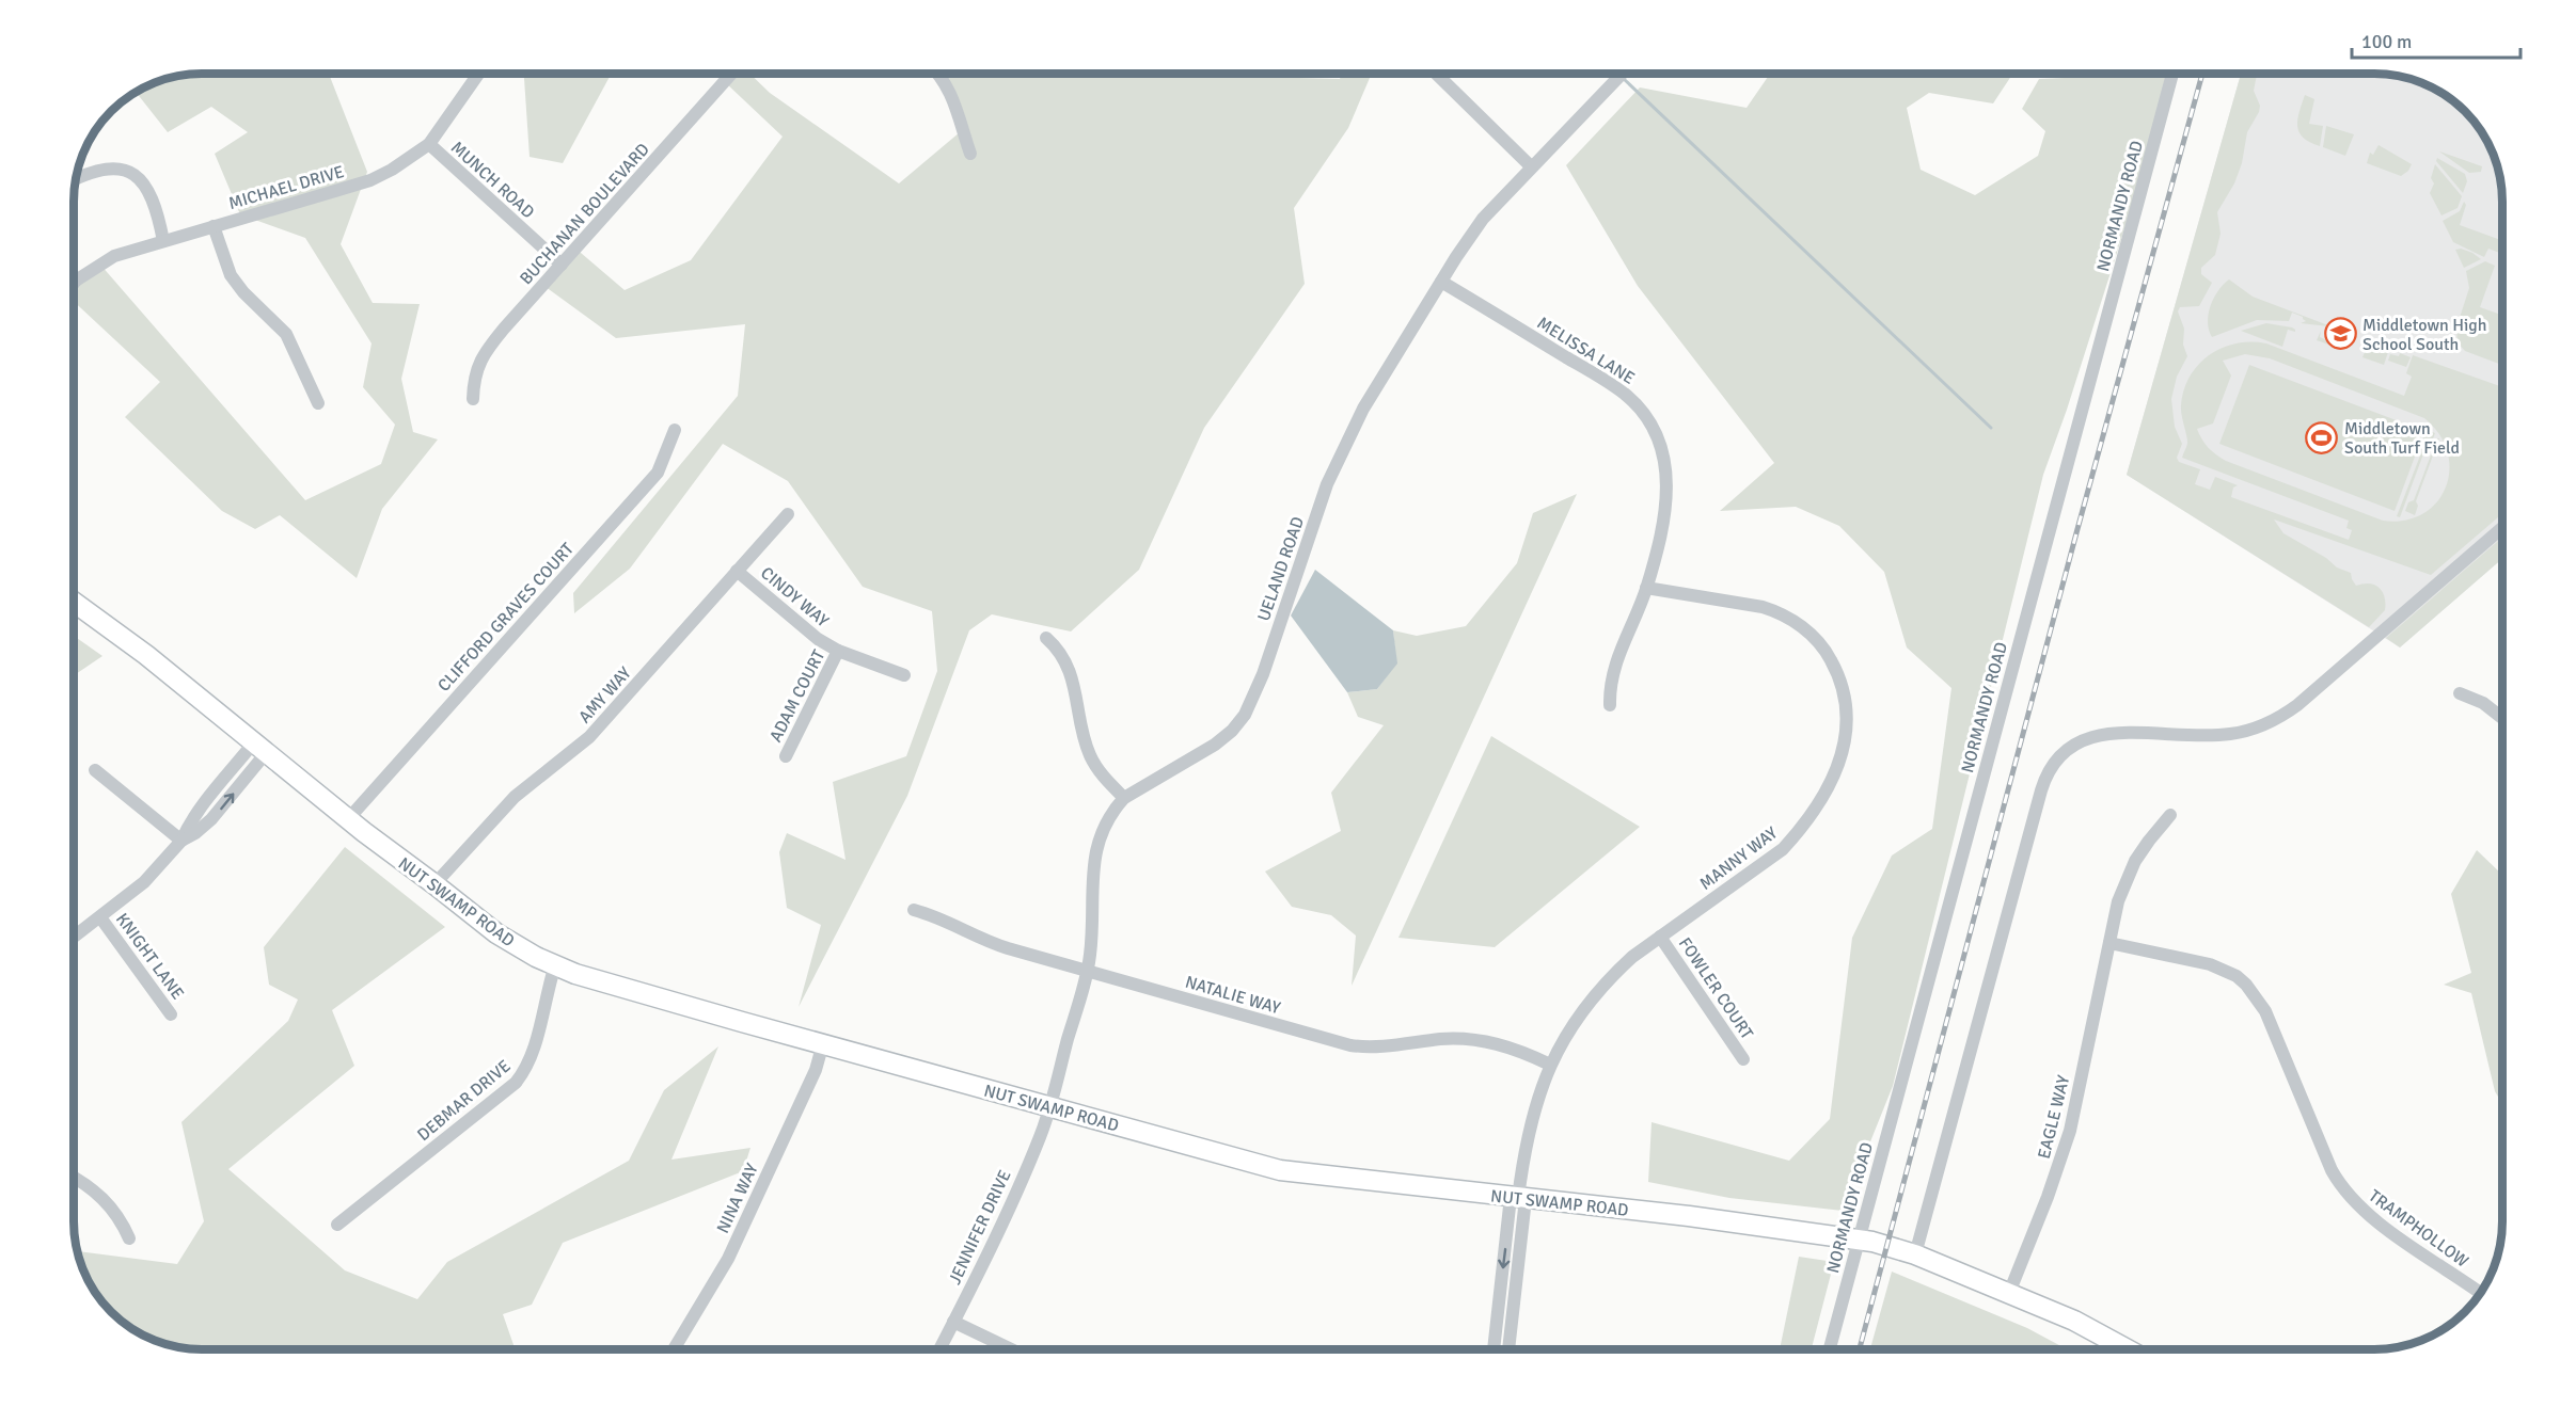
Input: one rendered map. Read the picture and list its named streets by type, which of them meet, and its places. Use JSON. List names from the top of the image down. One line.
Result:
{"streets":{"main road":["NUT SWAMP ROAD"],"street":["MUNCH ROAD","MICHAEL DRIVE","NORMANDY ROAD","BUCHANAN BOULEVARD","MELISSA LANE","UELAND ROAD","CINDY WAY","CLIFFORD GRAVES COURT","AMY WAY","ADAM COURT","MANNY WAY","KNIGHT LANE","FOWLER COURT","NATALIE WAY","DEBMAR DRIVE","EAGLE WAY","NINA WAY","JENNIFER DRIVE","TRAMPHOLLOW"]},"crossings":[["MUNCH ROAD","MICHAEL DRIVE"],["MUNCH ROAD","BUCHANAN BOULEVARD"],["NORMANDY ROAD","NUT SWAMP ROAD"],["MELISSA LANE","UELAND ROAD"],["MELISSA LANE","MANNY WAY"],["UELAND ROAD","NUT SWAMP ROAD"],["UELAND ROAD","NATALIE WAY"],["UELAND ROAD","JENNIFER DRIVE"],["CINDY WAY","AMY WAY"],["CINDY WAY","ADAM COURT"],["CLIFFORD GRAVES COURT","NUT SWAMP ROAD"],["AMY WAY","NUT SWAMP ROAD"],["MANNY WAY","NUT SWAMP ROAD"],["MANNY WAY","FOWLER COURT"],["MANNY WAY","NATALIE WAY"],["NUT SWAMP ROAD","DEBMAR DRIVE"],["NUT SWAMP ROAD","EAGLE WAY"],["NUT SWAMP ROAD","NINA WAY"],["NUT SWAMP ROAD","JENNIFER DRIVE"],["EAGLE WAY","TRAMPHOLLOW"]],"places":{"school or university":["Middletown High School South"],"sports":["Middletown South Turf Field"]},"scale_bar":"100 m"}
